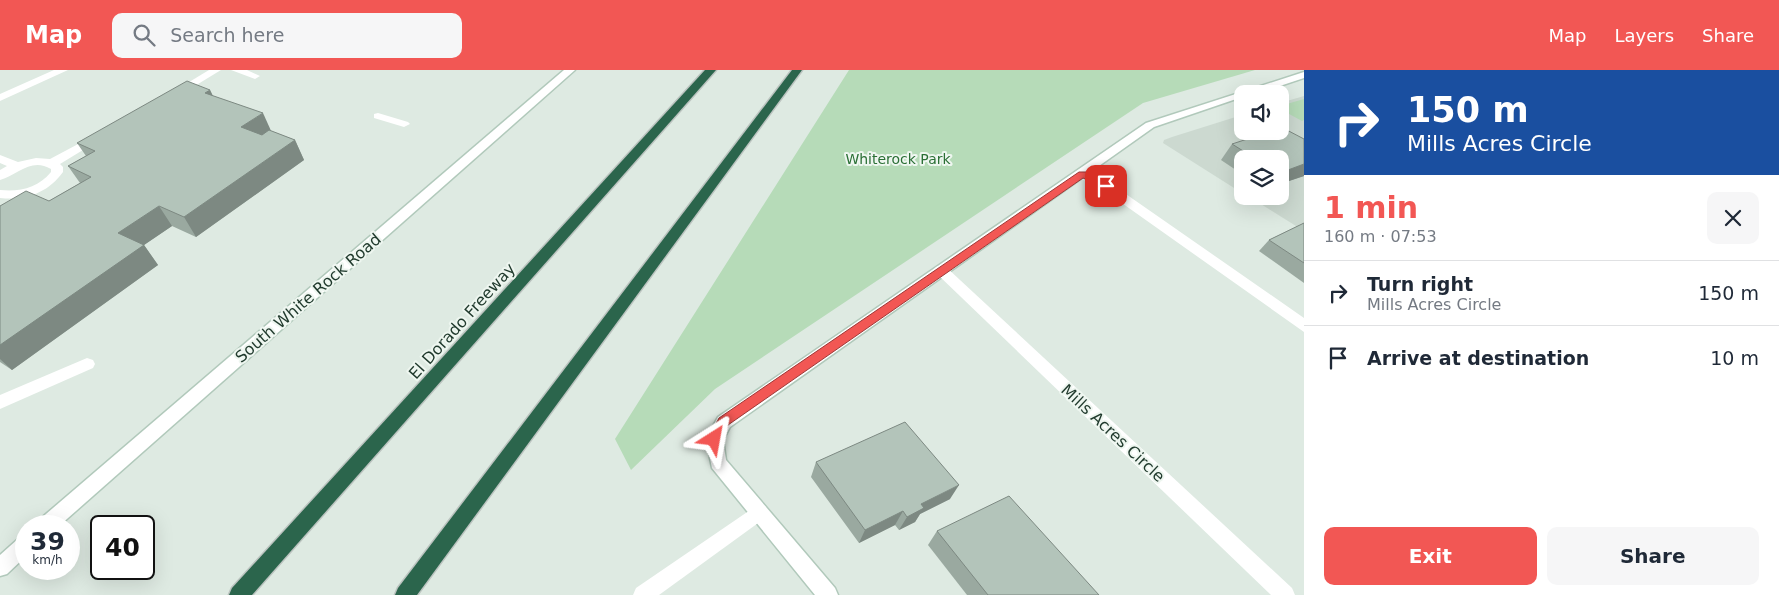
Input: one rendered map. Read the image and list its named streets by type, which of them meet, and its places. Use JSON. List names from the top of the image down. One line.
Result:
{"streets":{"highway":["El Dorado Freeway"],"street":["South White Rock Road","Mills Acres Circle"]},"parks":["Whiterock Park"],"page":{"header":"Map","search":"Search here","nav":["Map","Layers","Share"],"turn":["150 m","Mills Acres Circle"],"heading":["1 min","160 m · 07:53"],"list":[{"name":"Turn right","note":"Mills Acres Circle","value":"150 m"},{"name":"Arrive at destination","value":"10 m"}],"speed":"39 km/h","limit":"40","buttons":["Exit","Share"]}}
